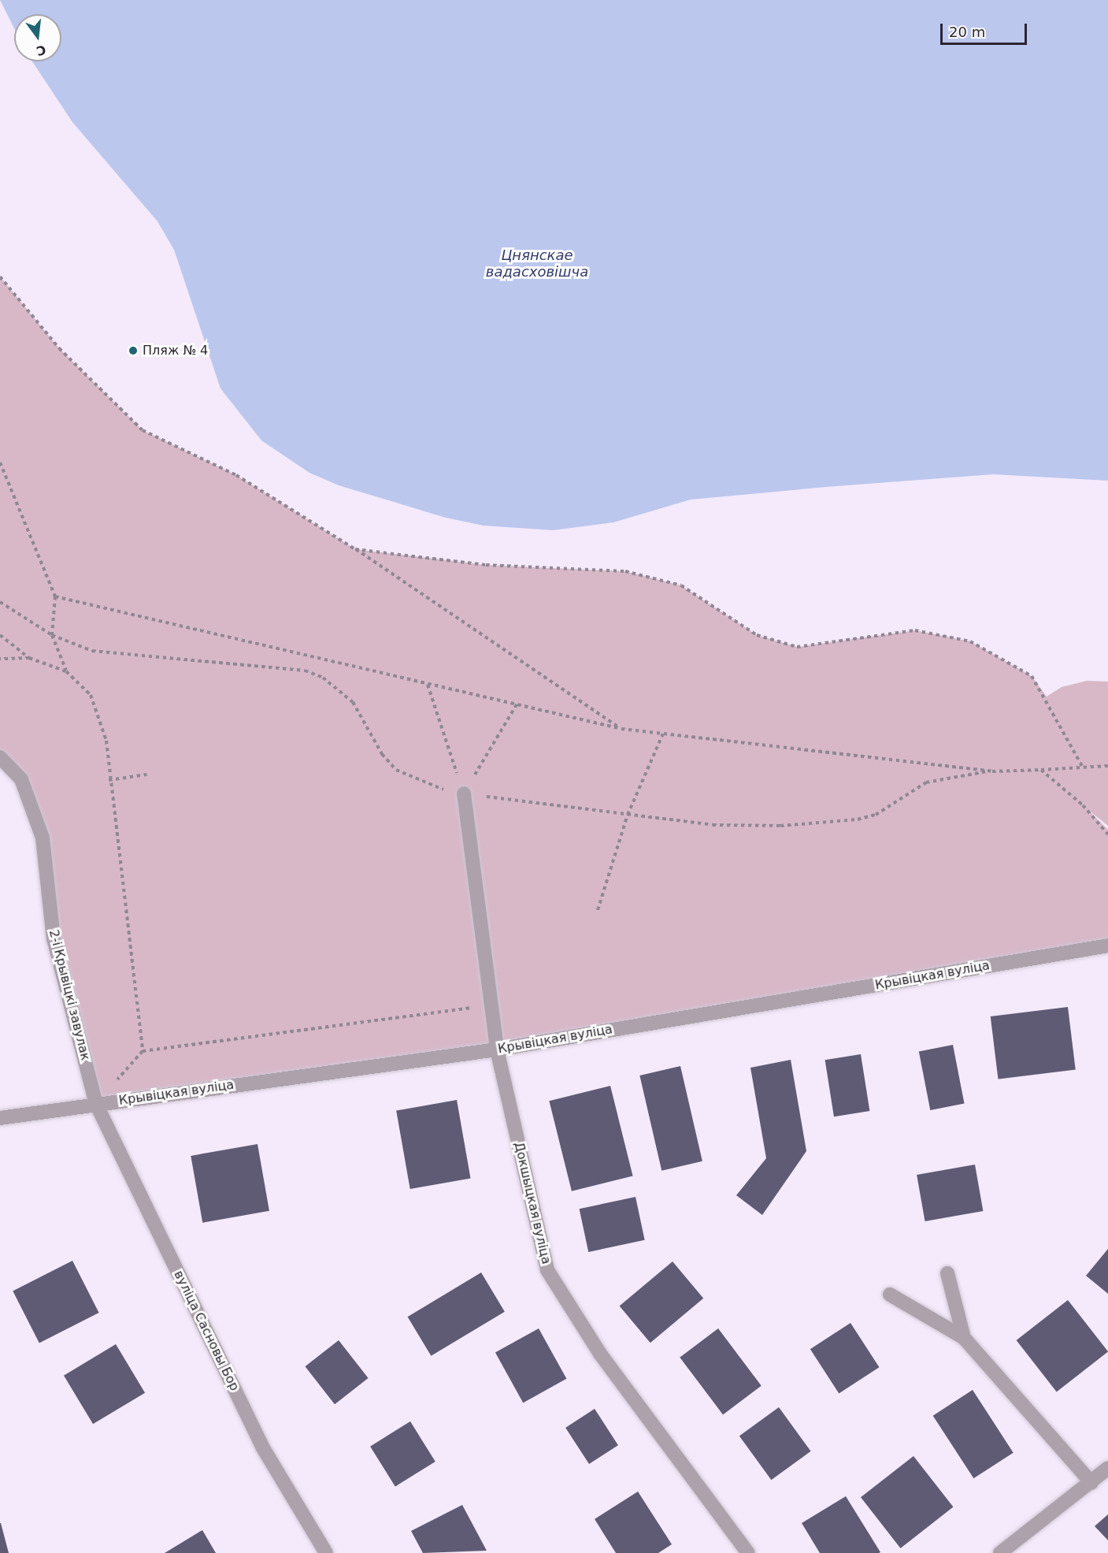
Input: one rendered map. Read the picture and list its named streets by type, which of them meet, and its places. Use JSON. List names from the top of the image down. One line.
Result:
{"streets":{"street":["Крывіцкая вуліца","2-і Крывіцкі завулак","Докшыцкая вуліца","вуліца Сасновы Бор"]},"crossings":[["Крывіцкая вуліца","2-і Крывіцкі завулак"],["Крывіцкая вуліца","Докшыцкая вуліца"],["Крывіцкая вуліца","вуліца Сасновы Бор"],["2-і Крывіцкі завулак","вуліца Сасновы Бор"]],"water":["Цнянскае вадасховішча"],"places":["Пляж № 4"],"scale_bar":"20 m","north":"bottom"}
